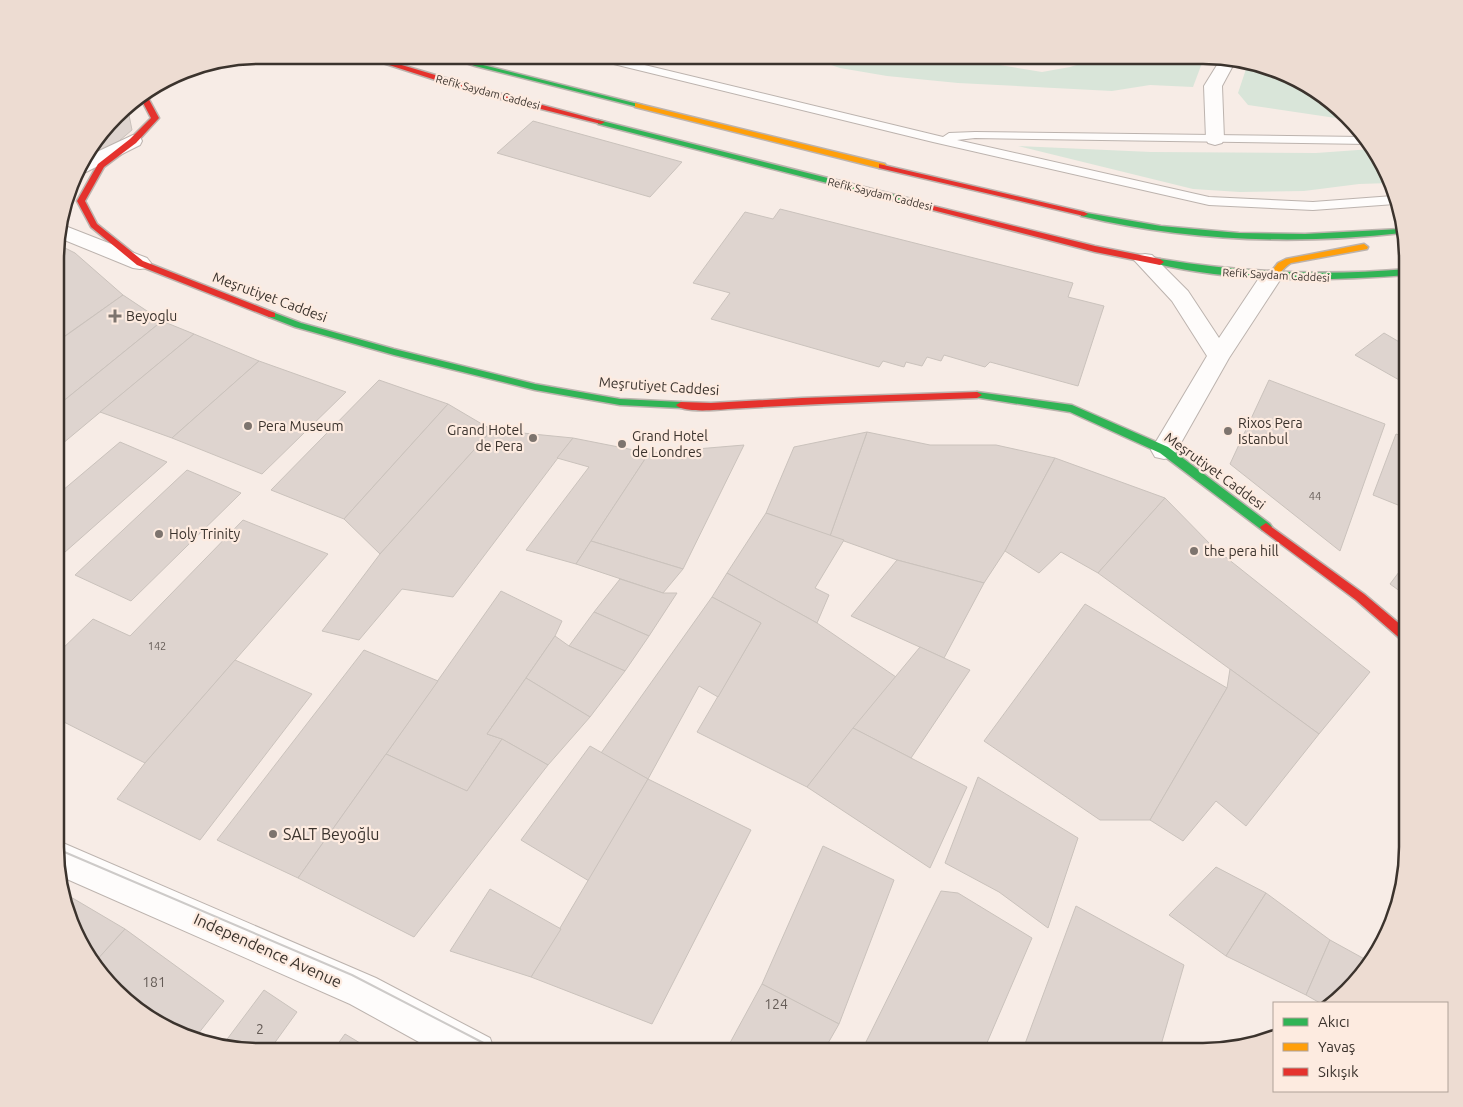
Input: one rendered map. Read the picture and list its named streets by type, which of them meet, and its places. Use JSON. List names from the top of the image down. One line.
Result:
{"streets":{"main road":["Refik Saydam Caddesi","Meşrutiyet Caddesi"],"street":["Independence Avenue"]},"places":{"health":["Beyoglu"],"other":["Pera Museum","Rixos Pera Istanbul","Grand Hotel de Pera","Grand Hotel de Londres","Holy Trinity","the pera hill","SALT Beyoğlu"]},"house_numbers":["44","142","181","124","2"],"legend":["Akıcı","Yavaş","Sıkışık"]}
